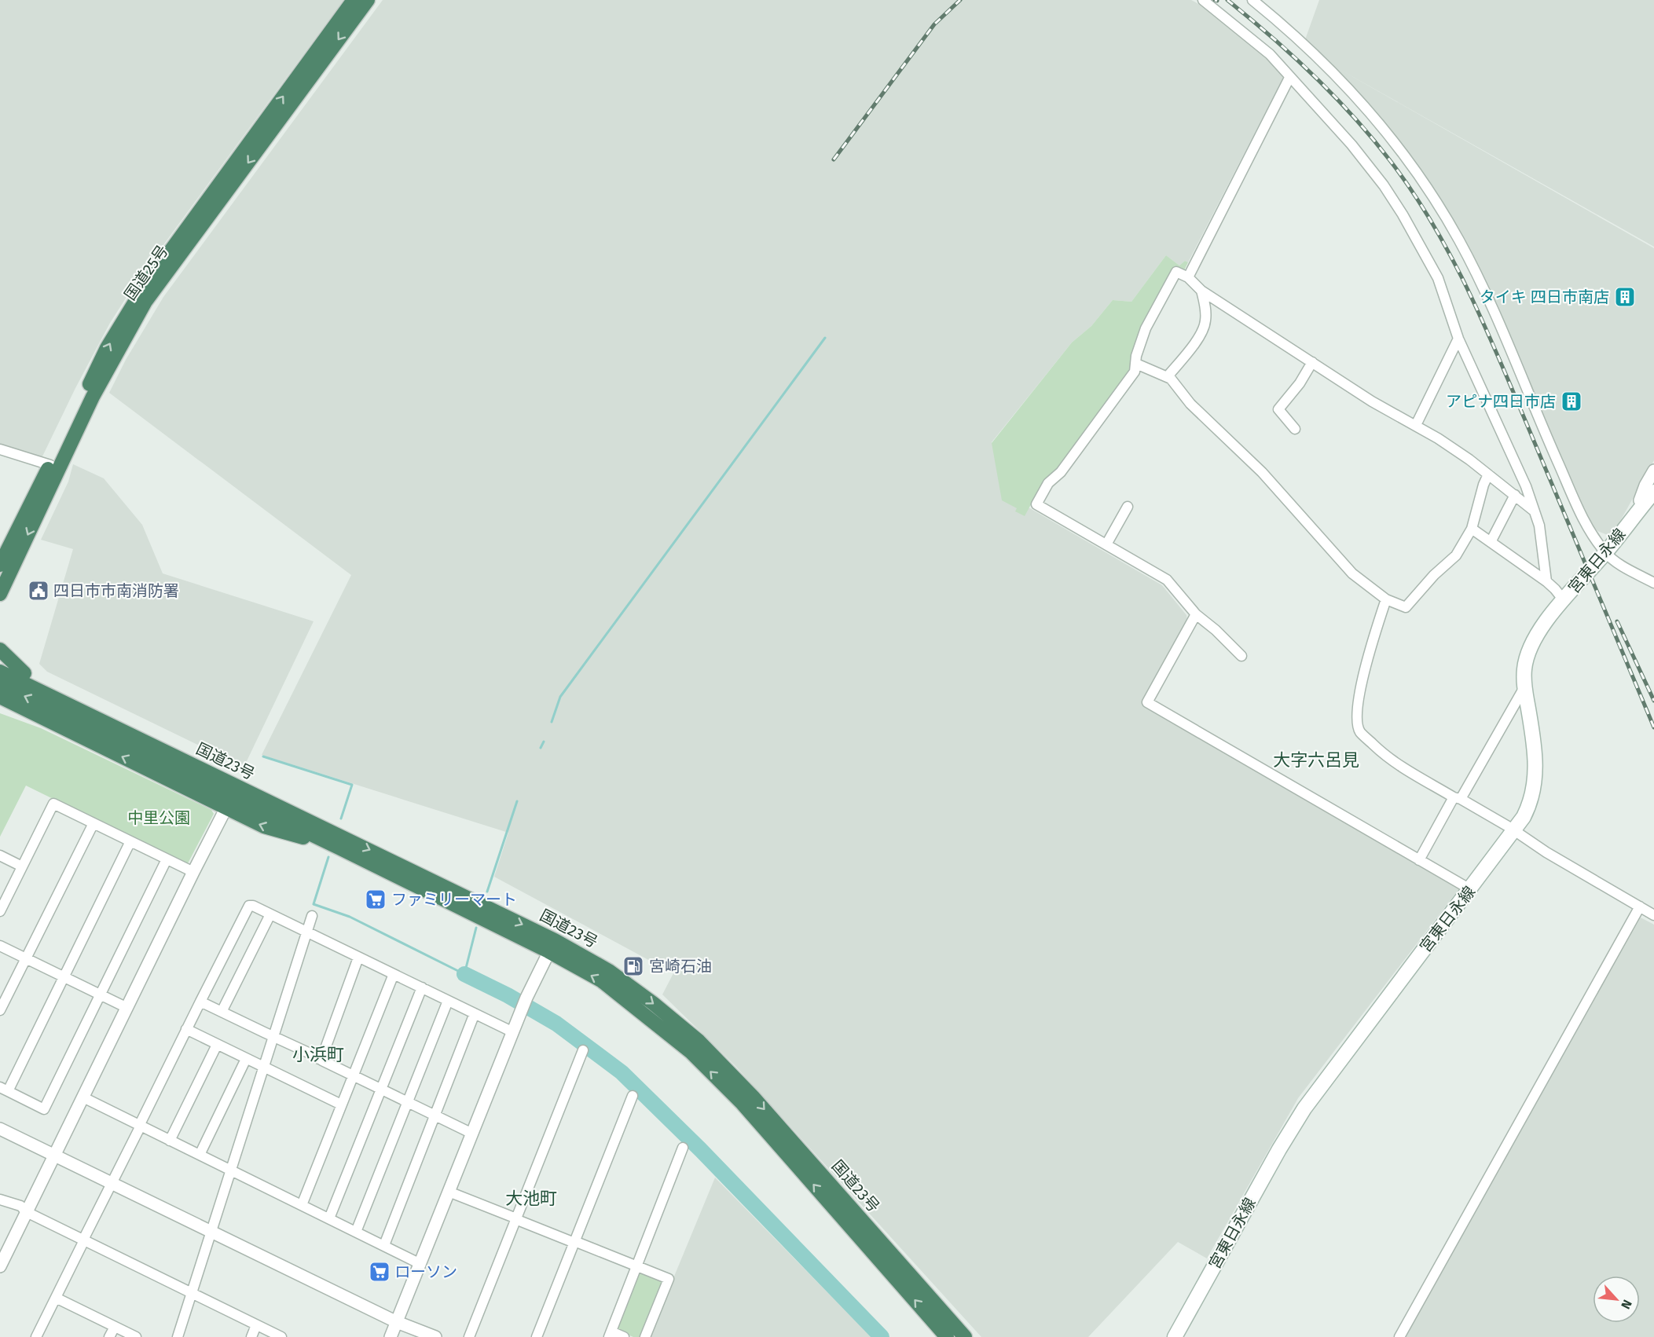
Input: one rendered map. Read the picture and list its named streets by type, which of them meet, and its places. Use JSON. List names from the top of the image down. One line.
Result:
{"streets":{"highway":["国道25号","国道23号"],"main road":["宮東日永線"]},"districts":["大字六呂見","小浜町","大池町"],"parks":["中里公園"],"places":{"building":["タイキ 四日市南店","アピナ四日市店"],"public building":["四日市市南消防署"],"supermarket":["ファミリーマート","ローソン"],"fuel station":["宮崎石油"]},"north":"bottom right"}
